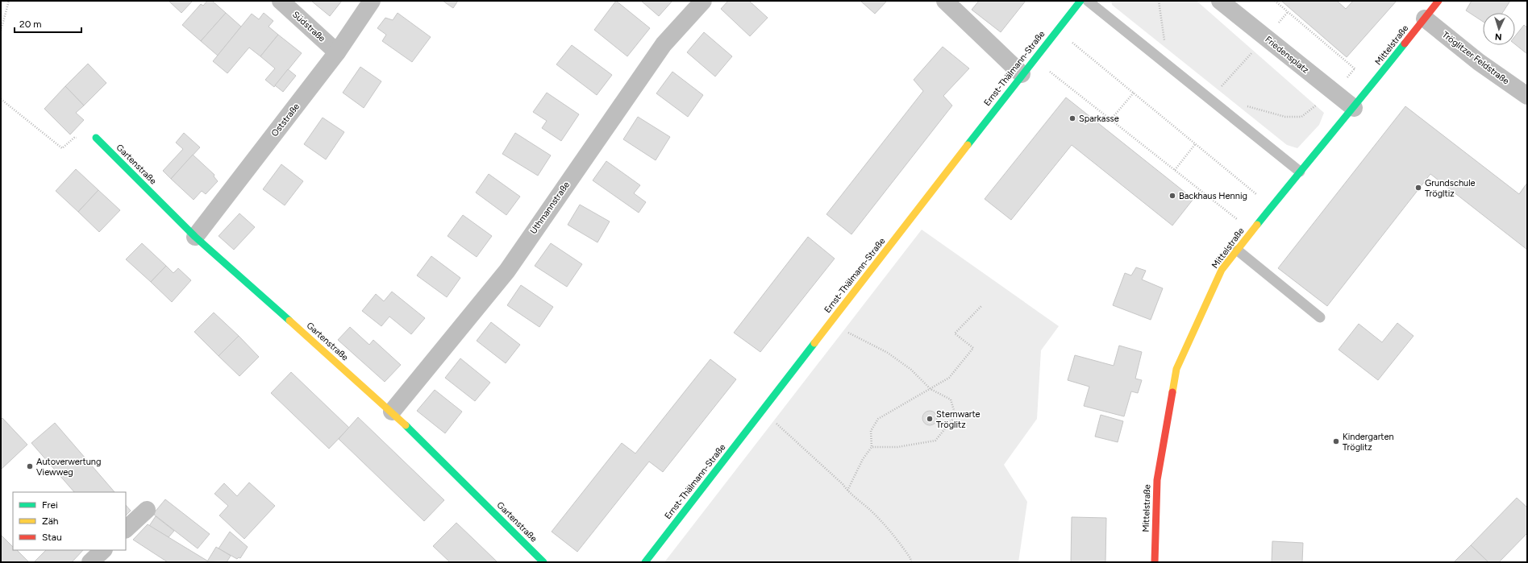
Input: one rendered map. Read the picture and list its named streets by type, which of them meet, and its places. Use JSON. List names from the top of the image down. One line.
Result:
{"streets":{"street":["Südstraße","Mittelstraße","Friedensplatz","Tröglitzer Feldstraße","Ernst-Thälmann-Straße","Oststraße","Gartenstraße","Uthmannstraße"]},"crossings":[["Südstraße","Oststraße"],["Mittelstraße","Friedensplatz"],["Mittelstraße","Tröglitzer Feldstraße"],["Oststraße","Gartenstraße"],["Gartenstraße","Uthmannstraße"]],"places":["Sparkasse","Grundschule Trögltiz","Backhaus Hennig","Sternwarte Tröglitz","Kindergarten Tröglitz","Autoverwertung Viewweg"],"legend":["Frei","Zäh","Stau"],"scale_bar":"20 m","north":"bottom"}
